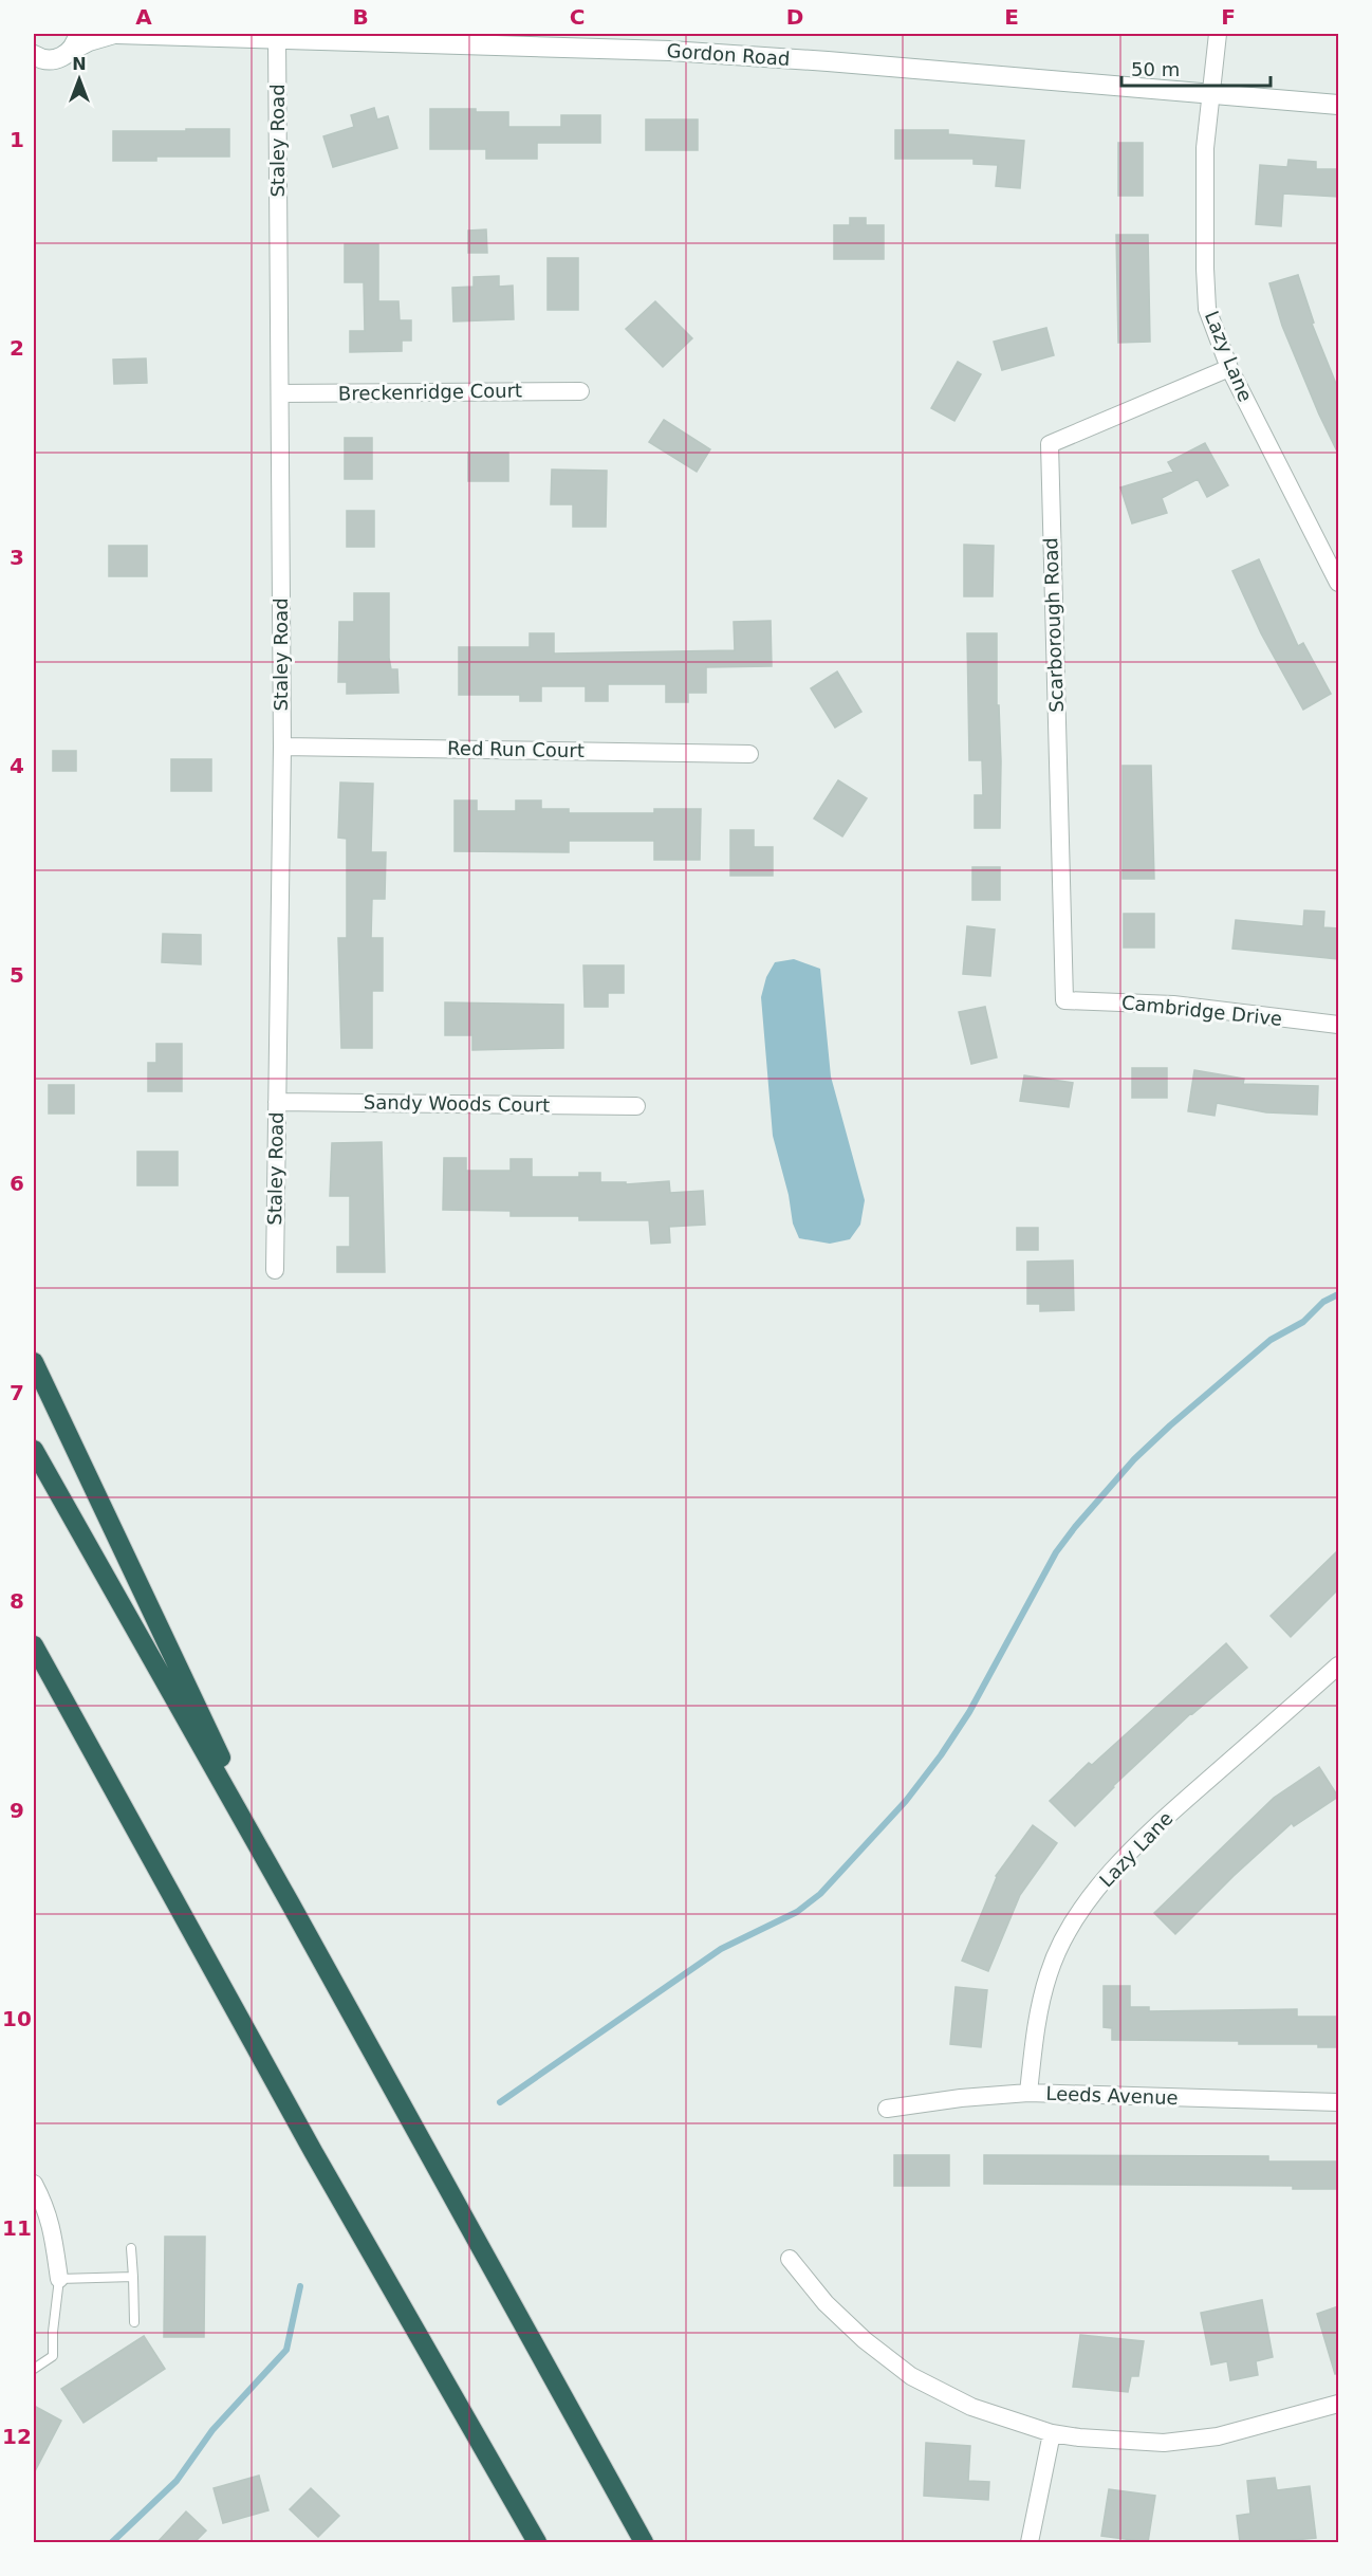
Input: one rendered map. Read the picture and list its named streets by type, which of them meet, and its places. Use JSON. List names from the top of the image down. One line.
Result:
{"streets":{"street":["Gordon Road","Staley Road","Lazy Lane","Breckenridge Court","Scarborough Road","Red Run Court","Cambridge Drive","Sandy Woods Court","Leeds Avenue"]},"crossings":[["Gordon Road","Staley Road"],["Gordon Road","Lazy Lane"],["Staley Road","Breckenridge Court"],["Staley Road","Red Run Court"],["Staley Road","Sandy Woods Court"],["Lazy Lane","Scarborough Road"],["Lazy Lane","Leeds Avenue"],["Scarborough Road","Cambridge Drive"]],"scale_bar":"50 m","north":"top","grid":{"columns":["A","B","C","D","E","F"],"rows":["1","2","3","4","5","6","7","8","9","10","11","12"]}}
